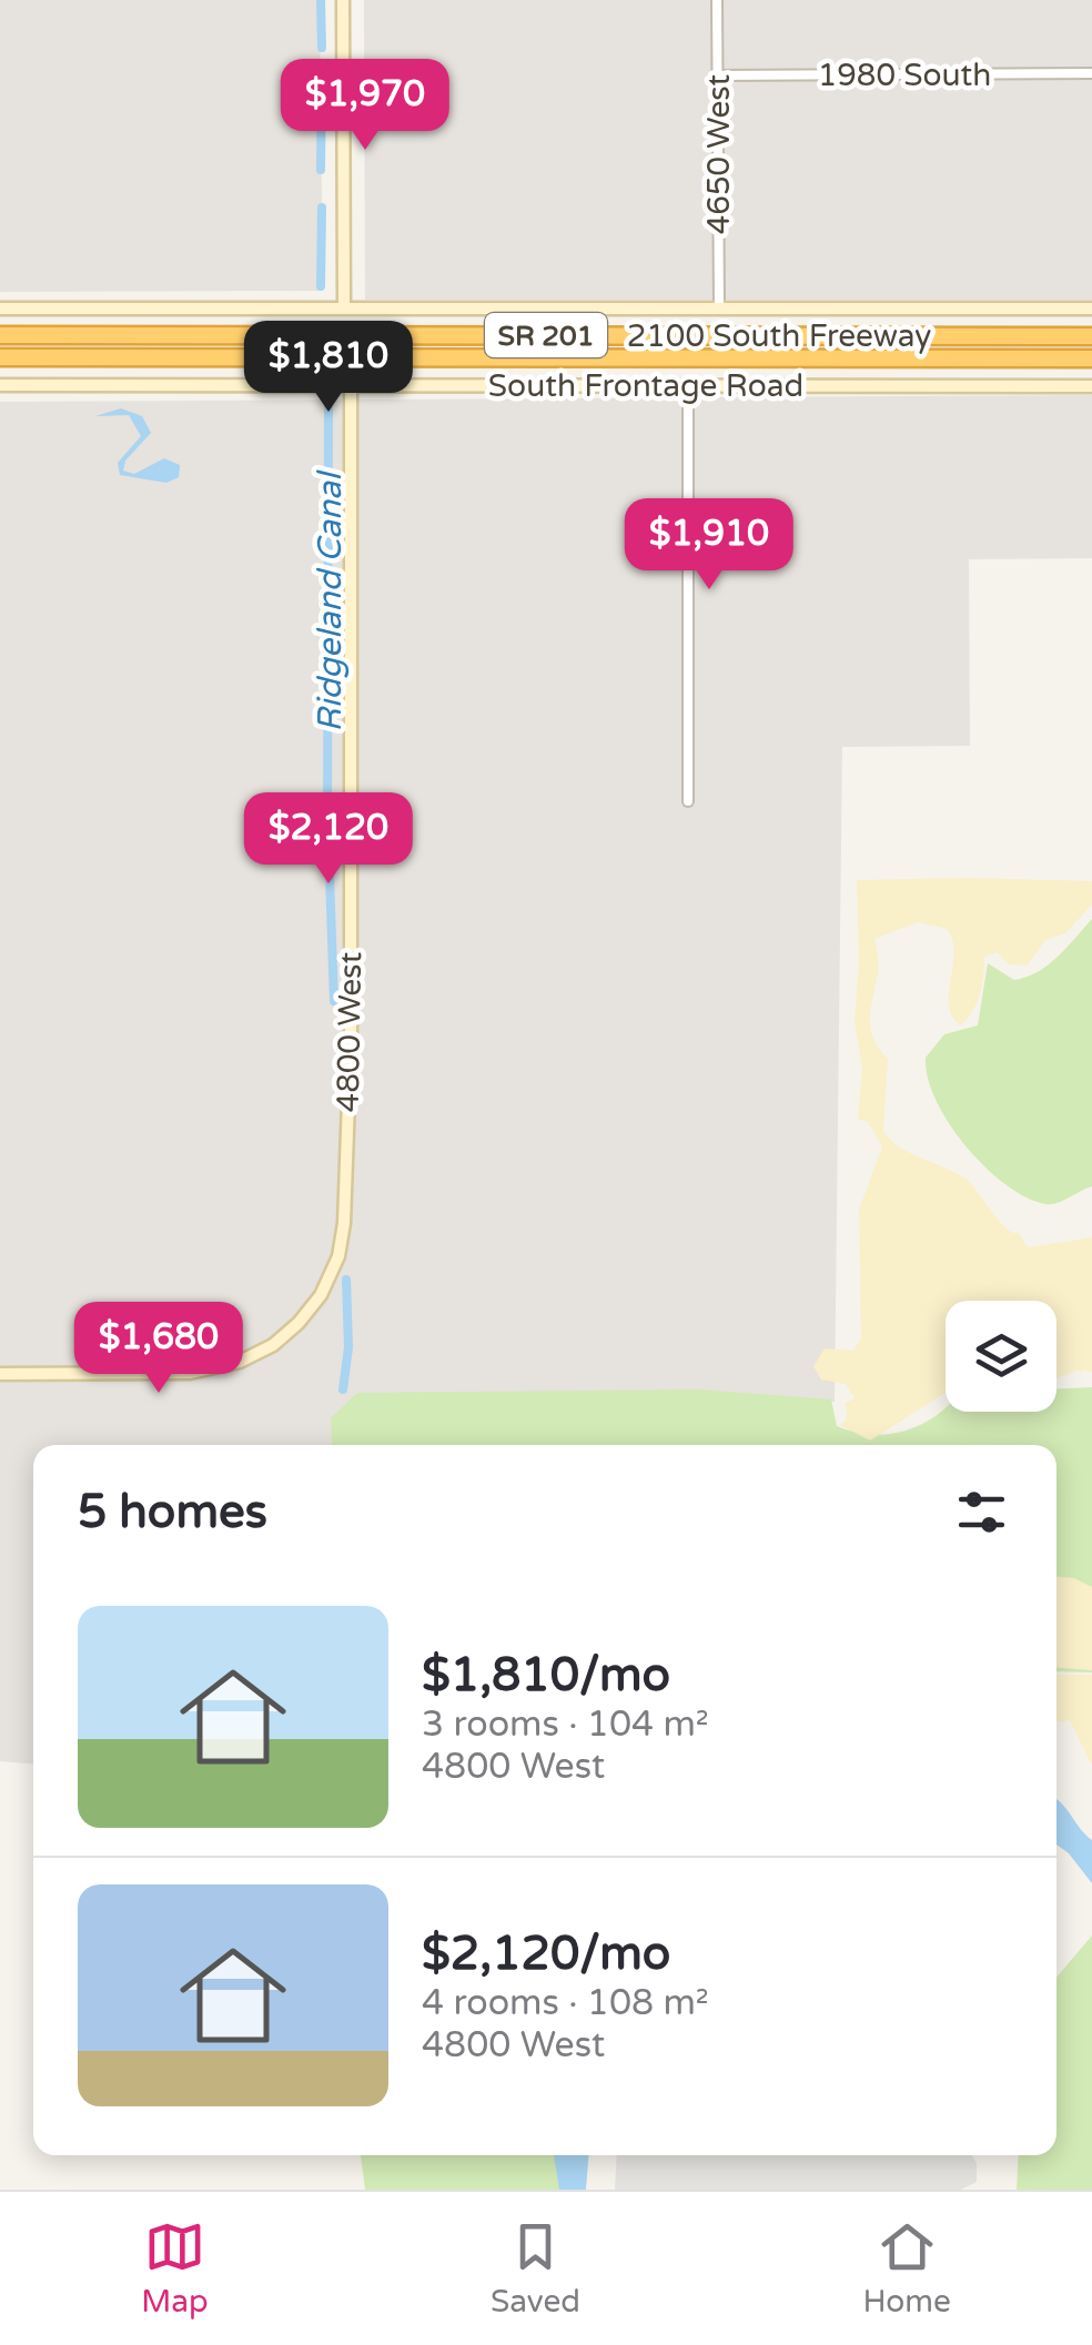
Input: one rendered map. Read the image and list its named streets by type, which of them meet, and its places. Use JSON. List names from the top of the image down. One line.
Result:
{"streets":{"highway":["SR 201","2100 South Freeway"],"street":["1980 South","4650 West","South Frontage Road","4800 West"]},"crossings":[["1980 South","4650 West"],["South Frontage Road","4800 West"]],"water":["Ridgeland Canal"],"page":{"price":["$1,970","$1,810","$1,910","$2,120","$1,680"],"heading":"5 homes","list":[{"name":"$1,810/mo","note":"3 rooms · 104 m² · 4800 West"},{"name":"$2,120/mo","note":"4 rooms · 108 m² · 4800 West"}],"tabs":["Map","Saved","Home"]}}
